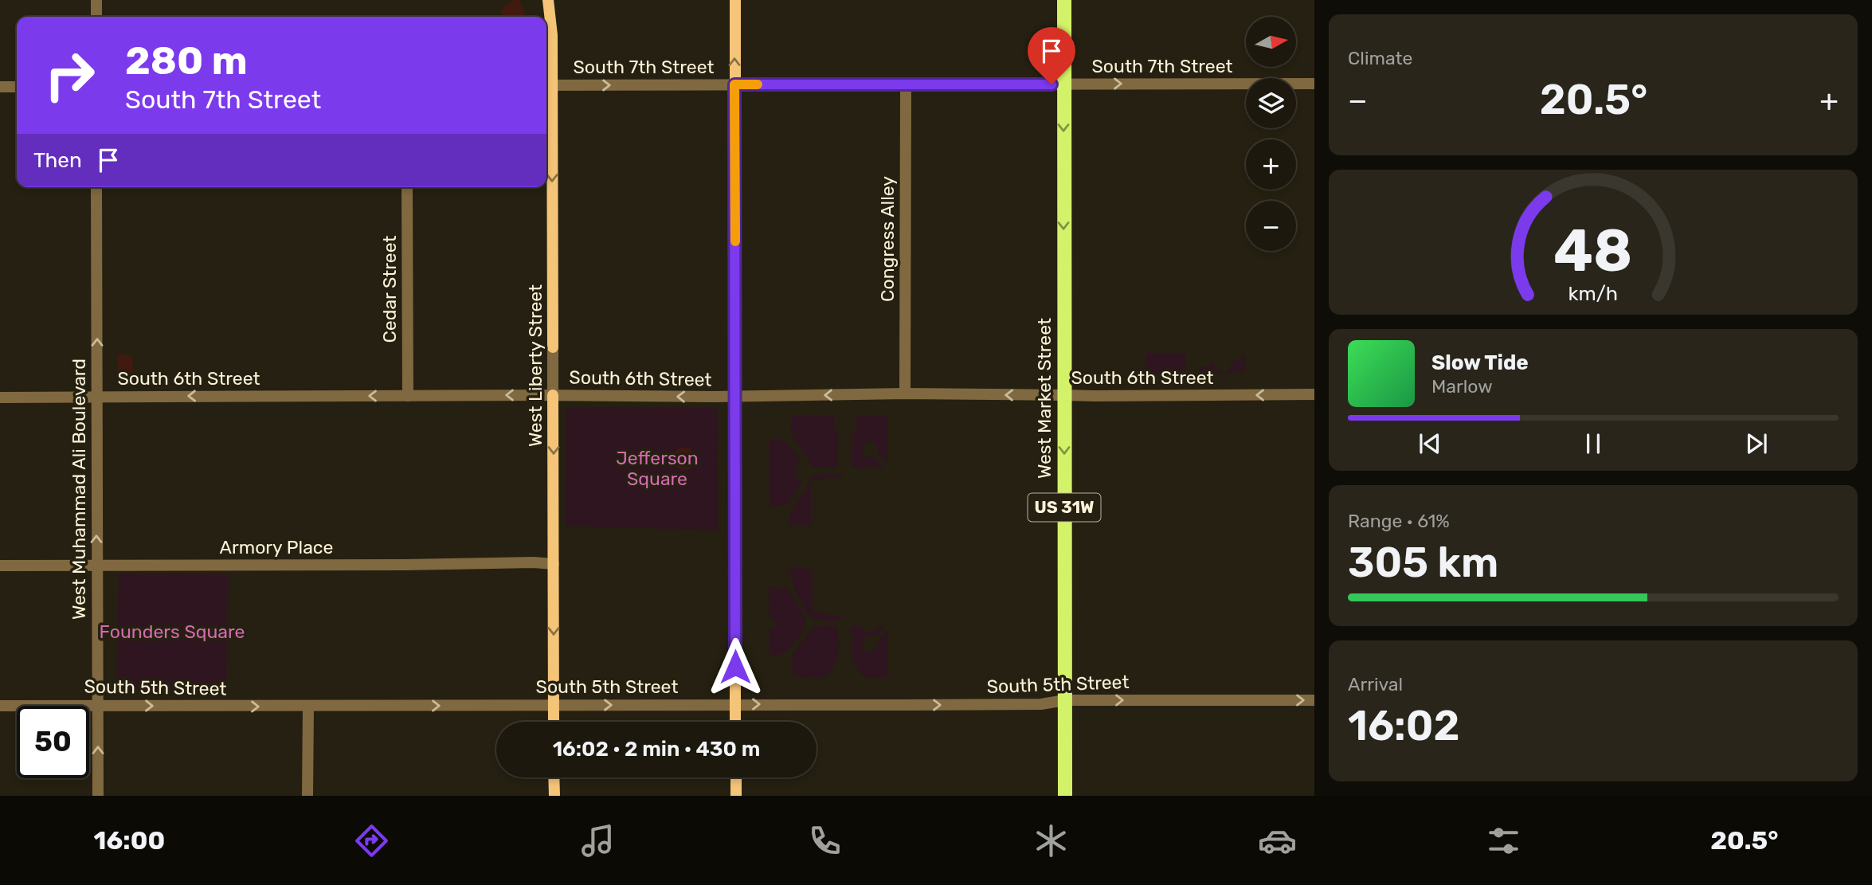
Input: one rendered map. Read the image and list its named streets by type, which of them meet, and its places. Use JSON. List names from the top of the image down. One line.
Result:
{"streets":{"main road":["West Liberty Street","West Market Street","US 31W"],"street":["South 7th Street","Congress Alley","Cedar Street","South 6th Street","West Muhammad Ali Boulevard","Armory Place","South 5th Street"]},"crossings":[["South 7th Street","Congress Alley"],["South 7th Street","West Liberty Street"],["South 7th Street","West Market Street"],["Congress Alley","South 6th Street"],["Cedar Street","South 6th Street"],["West Liberty Street","South 6th Street"],["West Liberty Street","Armory Place"],["West Liberty Street","South 5th Street"],["South 6th Street","West Market Street"],["South 6th Street","West Muhammad Ali Boulevard"],["West Market Street","South 5th Street"],["West Muhammad Ali Boulevard","Armory Place"],["West Muhammad Ali Boulevard","South 5th Street"]],"one_way":["South 7th Street","West Liberty Street","South 6th Street","West Market Street","West Muhammad Ali Boulevard","South 5th Street"],"parks":["Jefferson Square","Founders Square"],"north":"right","page":{"tile":["Climate",["Range · 61%","305 km"],["Arrival","16:02"]],"map_buttons":["+","−"],"turn":["280 m","South 7th Street"],"heat":["−","20.5°","+"],"then":"Then","song":["Slow Tide","Marlow"],"limit":"50","trip":"16:02 · 2 min · 430 m","tabs":["16:00","20.5°"],"gauge":["48","km/h"]}}
